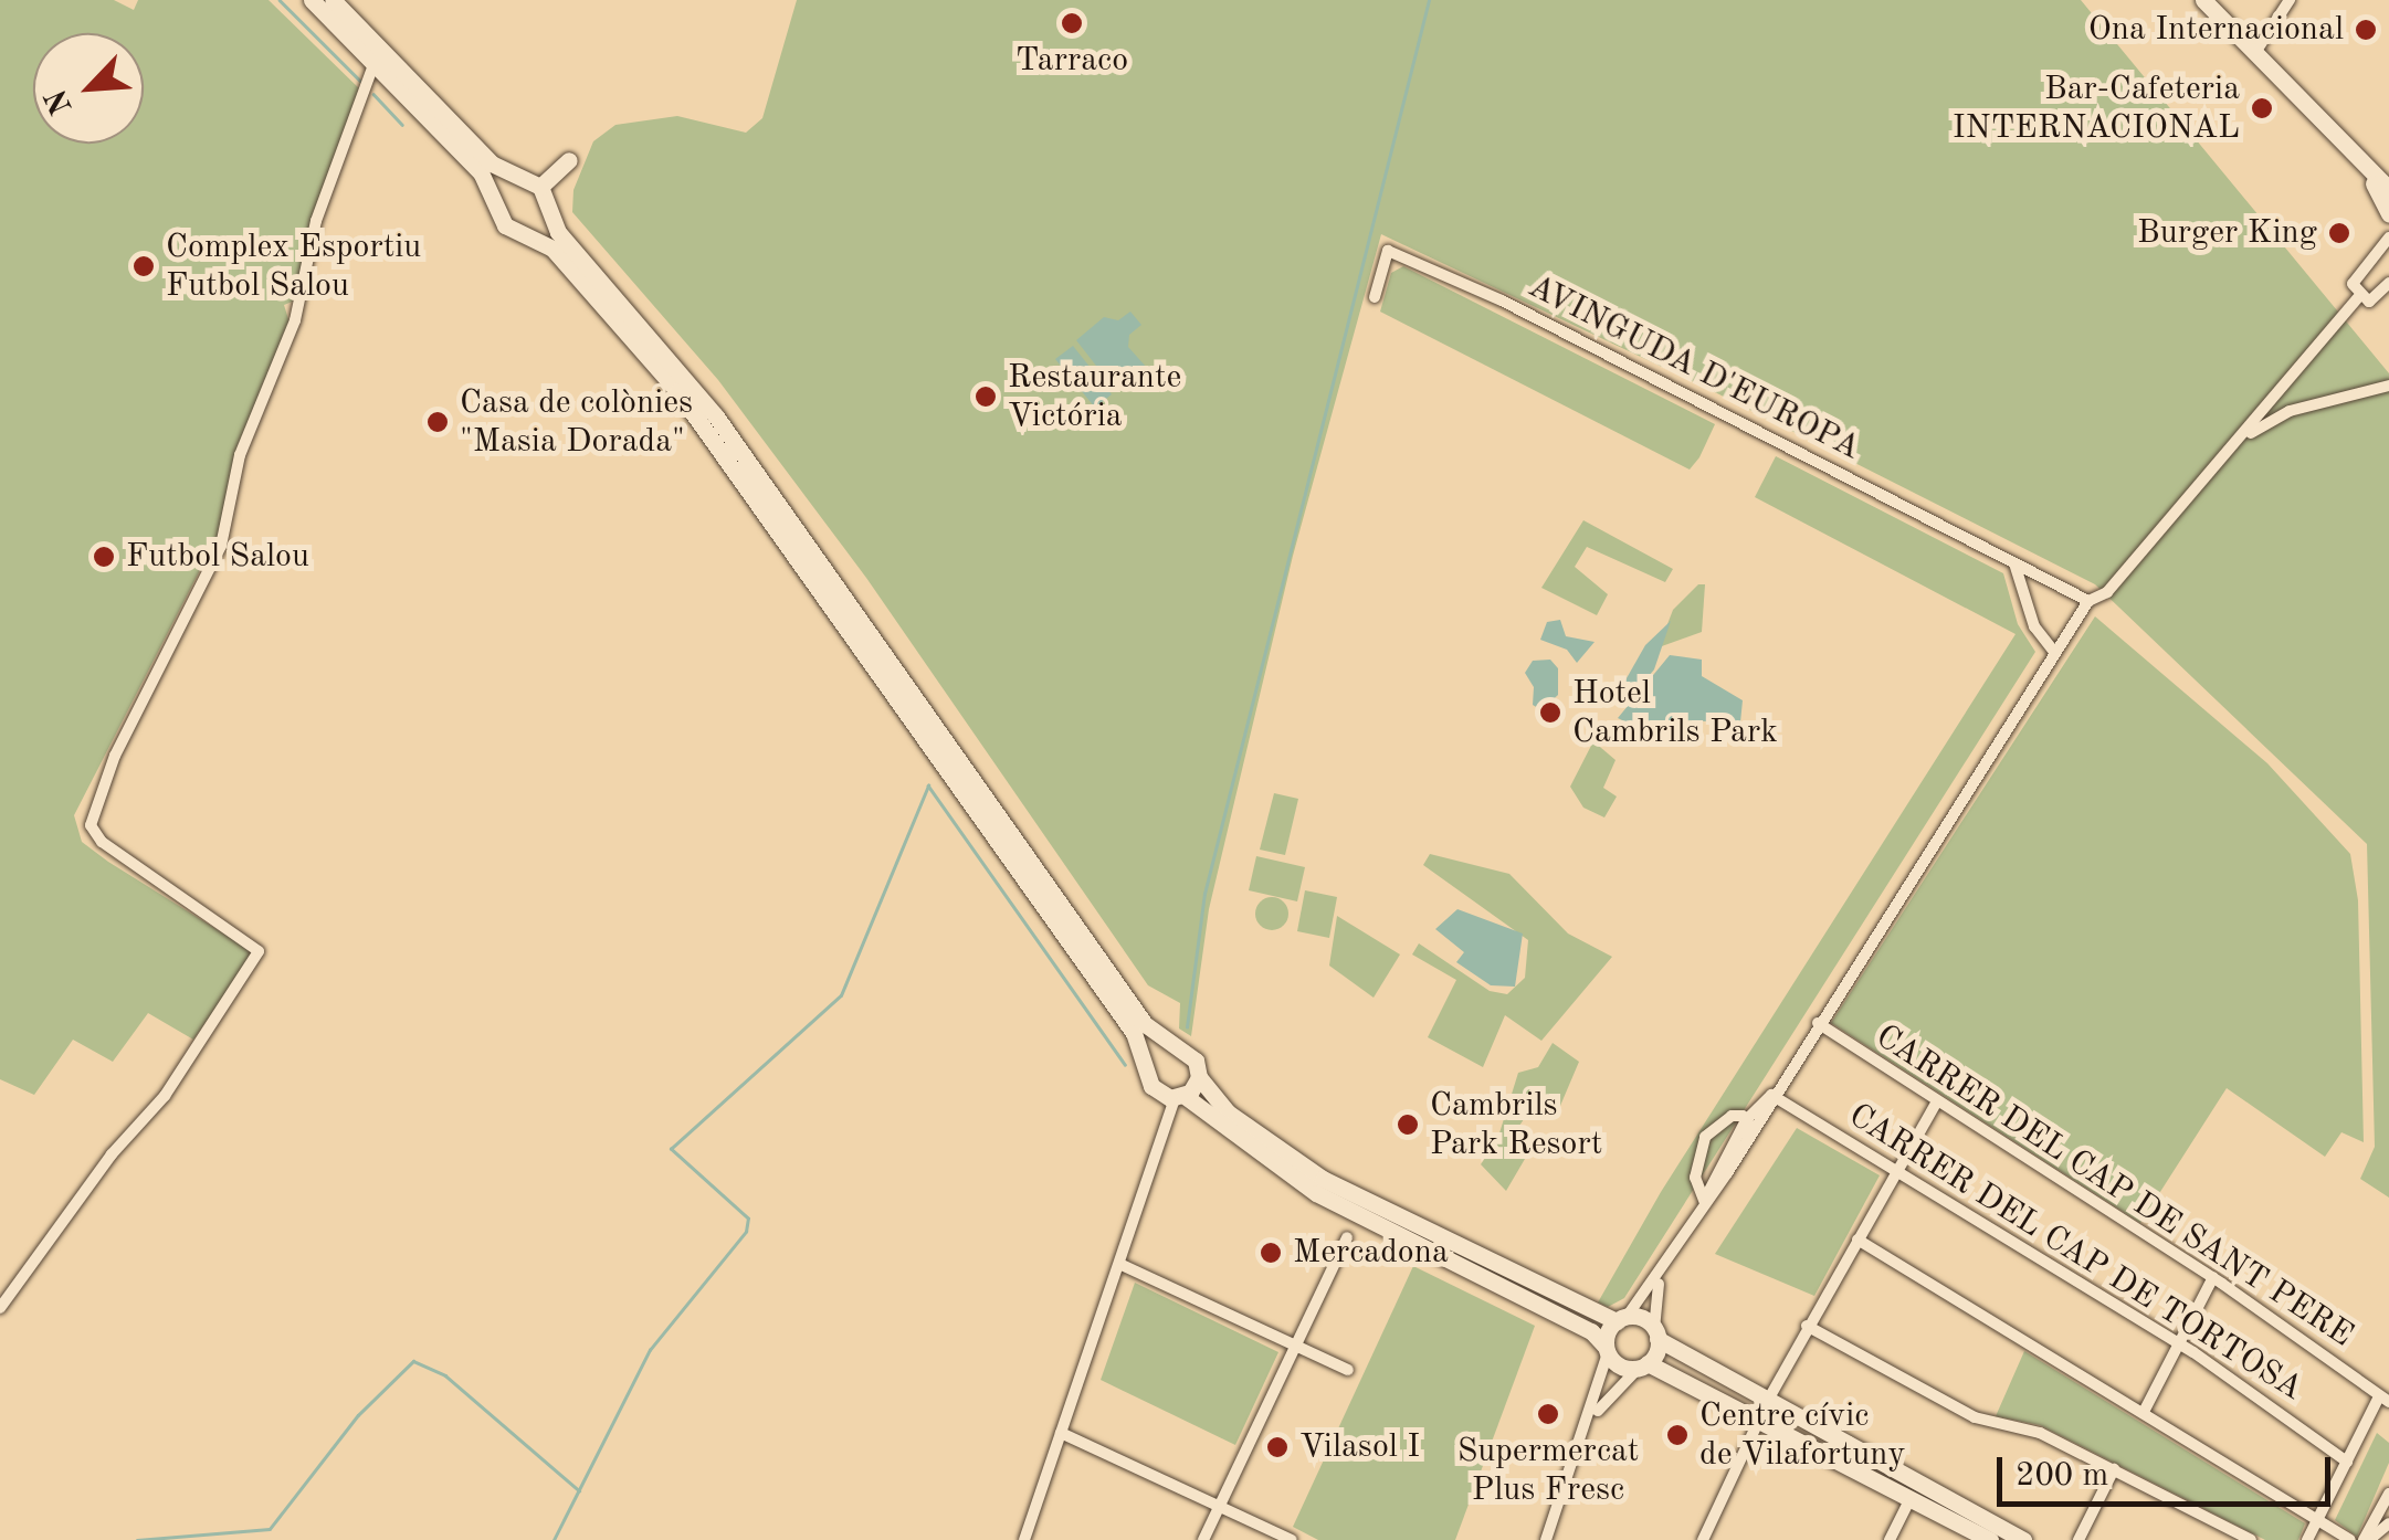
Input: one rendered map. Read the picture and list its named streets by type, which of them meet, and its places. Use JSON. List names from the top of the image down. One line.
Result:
{"streets":{"street":["AVINGUDA D'EUROPA","CARRER DEL CAP DE SANT PERE","CARRER DEL CAP DE TORTOSA"]},"places":["Tarraco","Ona Internacional","Bar-Cafeteria INTERNACIONAL","Burger King","Complex Esportiu Futbol Salou","Restaurante Victória","Casa de colònies \"Masia Dorada\"","Futbol Salou","Hotel Cambrils Park","Cambrils Park Resort","Mercadona","Supermercat Plus Fresc","Centre cívic de Vilafortuny","Vilasol I"],"scale_bar":"200 m","north":"bottom left"}
